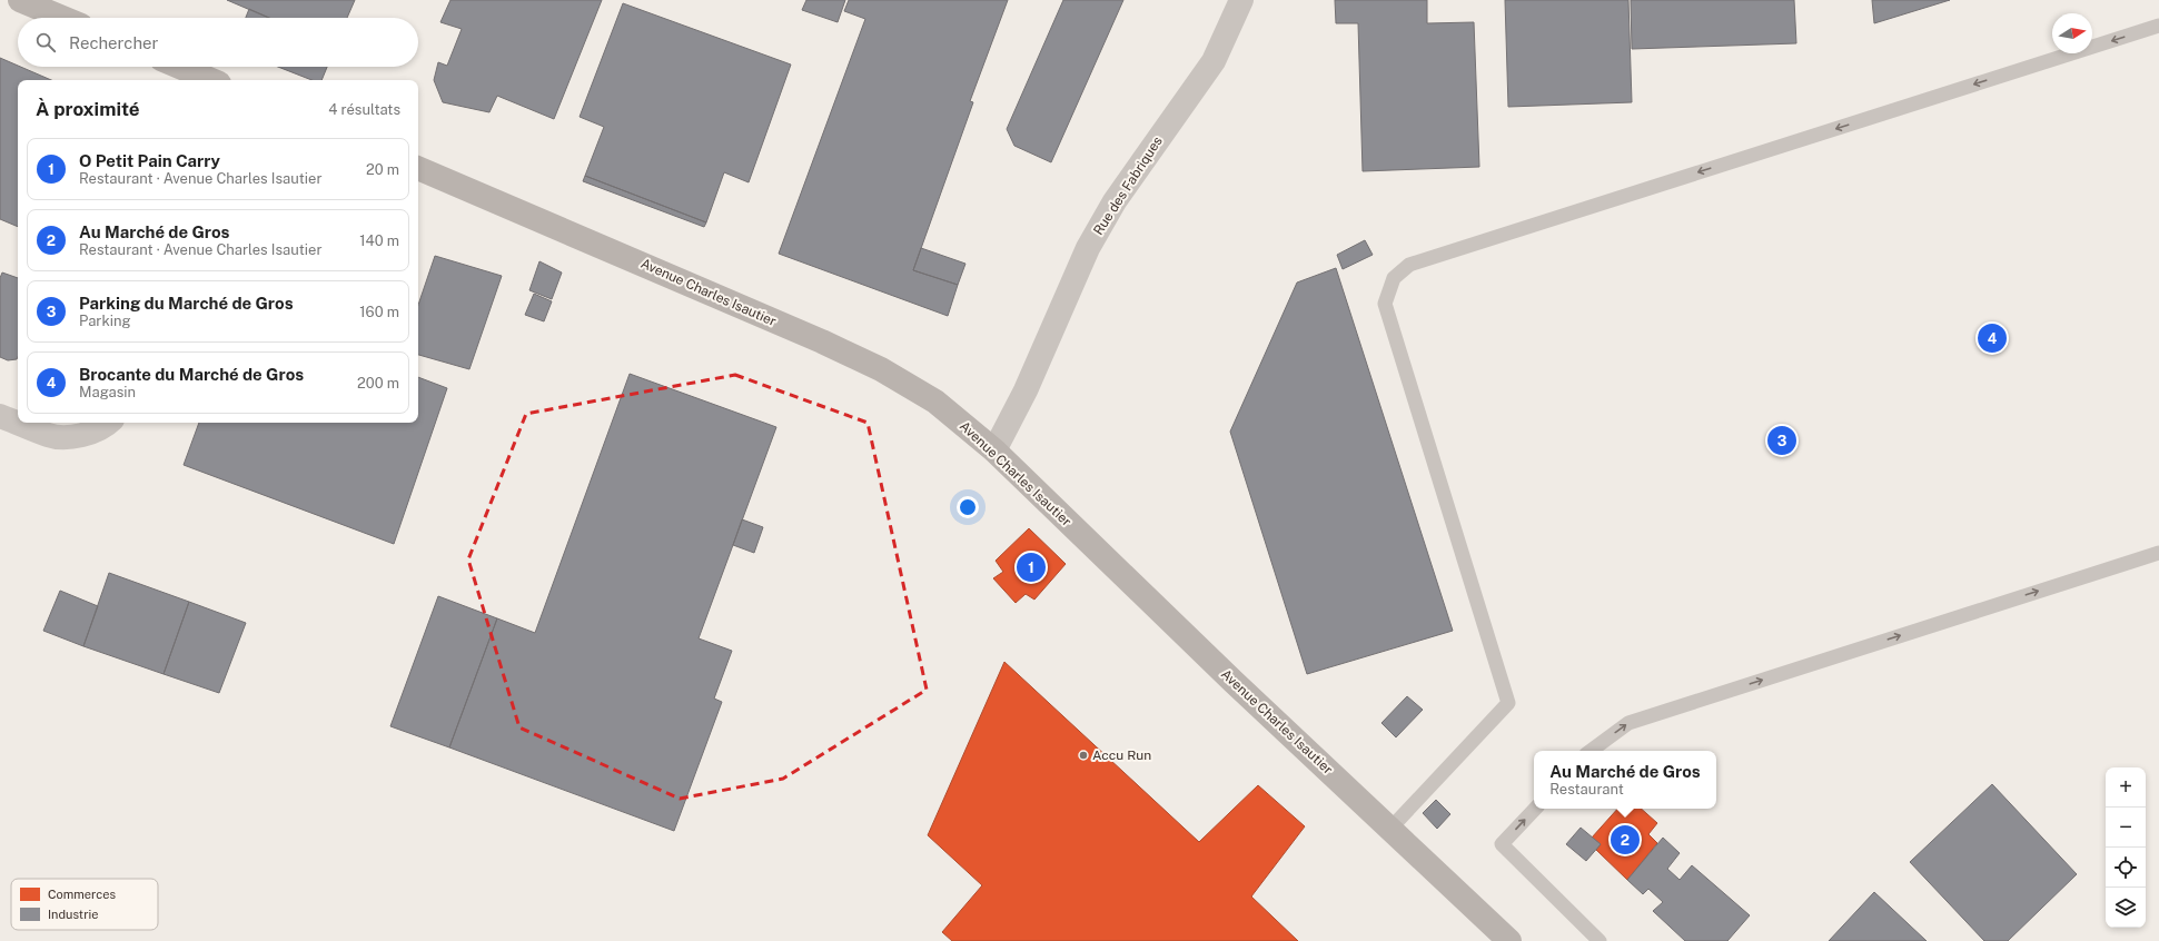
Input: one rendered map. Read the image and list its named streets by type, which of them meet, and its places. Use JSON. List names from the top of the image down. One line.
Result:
{"streets":{"street":["Rue des Fabriques","Avenue Charles Isautier"]},"crossings":[["Rue des Fabriques","Avenue Charles Isautier"]],"places":["Accu Run"],"legend":["Commerces","Industrie"],"north":"right","page":{"search":"Rechercher","heading":["À proximité","4 résultats"],"list":[{"mark":"1","name":"O Petit Pain Carry","note":"Restaurant · Avenue Charles Isautier","value":"20 m"},{"mark":"2","name":"Au Marché de Gros","note":"Restaurant · Avenue Charles Isautier","value":"140 m"},{"mark":"3","name":"Parking du Marché de Gros","note":"Parking","value":"160 m"},{"mark":"4","name":"Brocante du Marché de Gros","note":"Magasin","value":"200 m"}],"pins":["4","3","1","2"],"popup":["Au Marché de Gros","Restaurant"],"map_buttons":["+","−"]}}
